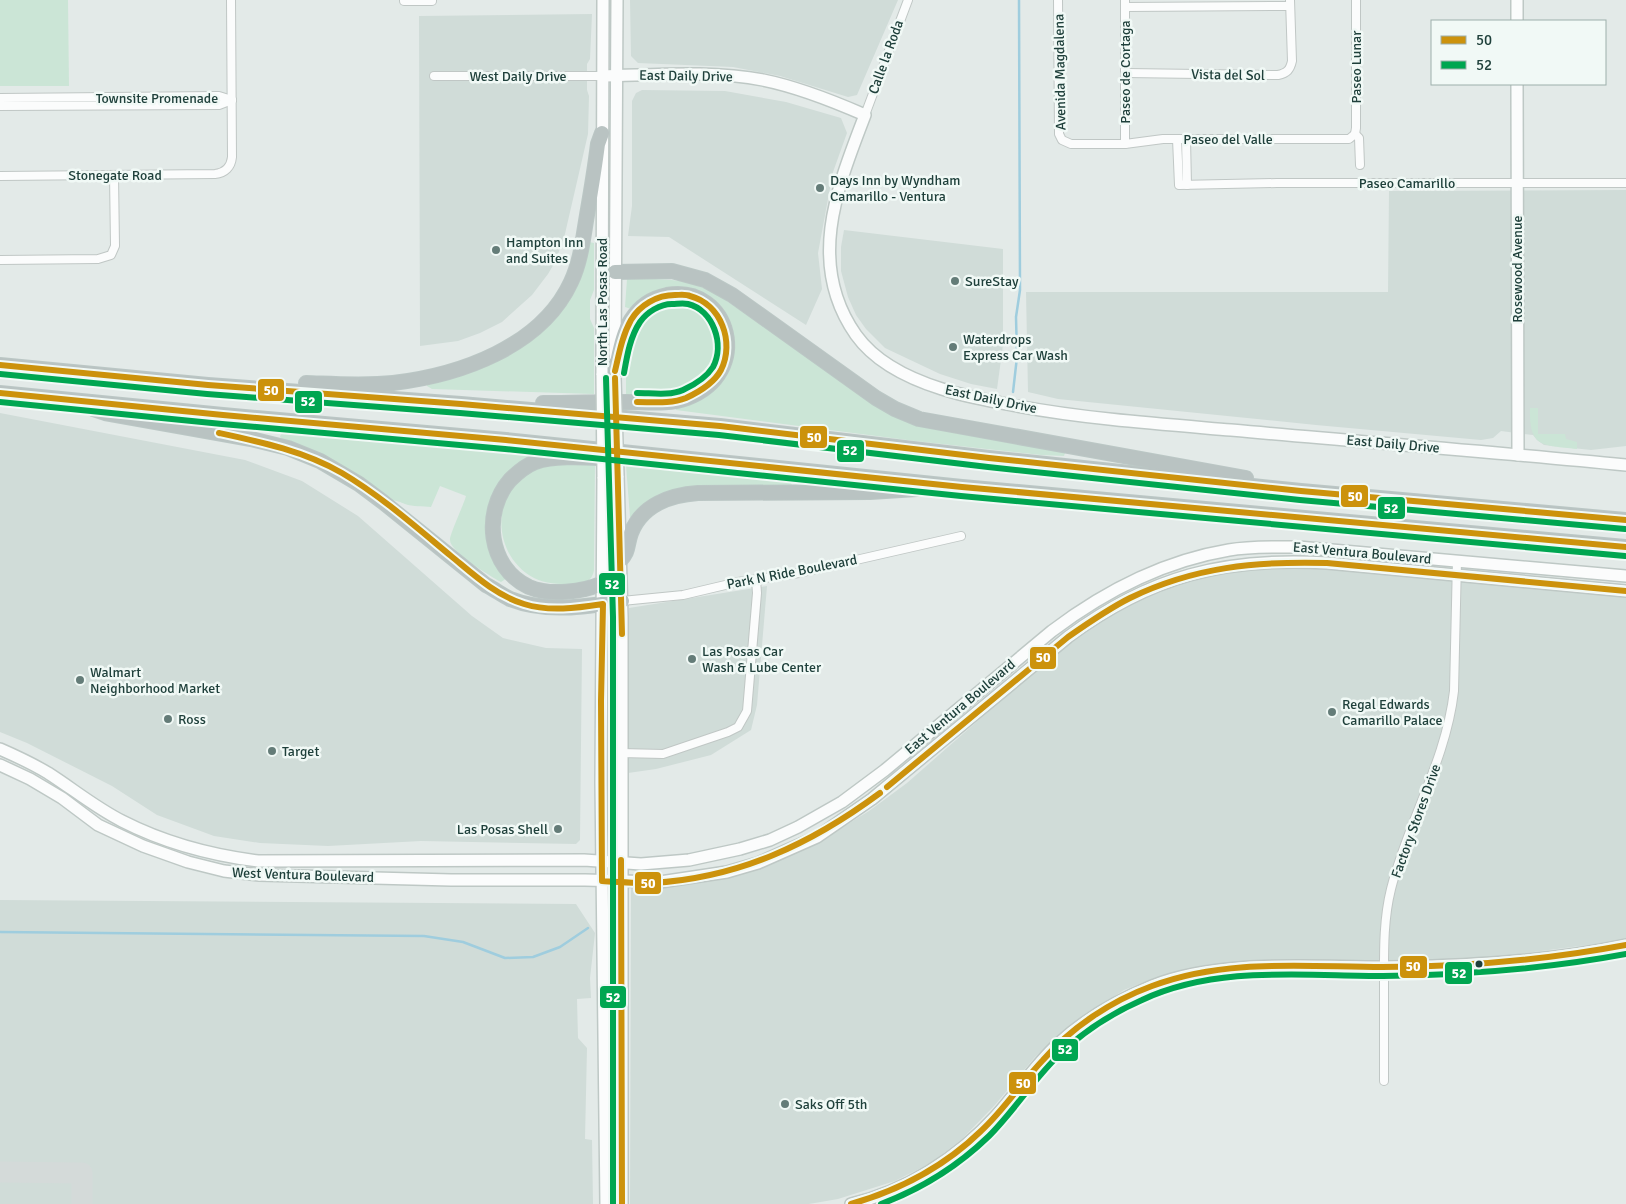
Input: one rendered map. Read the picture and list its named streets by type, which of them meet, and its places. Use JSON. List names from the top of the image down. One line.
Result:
{"streets":{"main road":["East Daily Drive","Rosewood Avenue","North Las Posas Road","East Ventura Boulevard","West Ventura Boulevard"],"street":["Calle la Roda","Paseo Lunar","Avenida Magdalena","Paseo de Cortaga","Vista del Sol","West Daily Drive","Townsite Promenade","Paseo del Valle","Stonegate Road","Paseo Camarillo","Park N Ride Boulevard","Factory Stores Drive"]},"crossings":[["Calle la Roda","East Daily Drive"],["Paseo Lunar","Paseo del Valle"],["Avenida Magdalena","Paseo del Valle"],["Paseo de Cortaga","Vista del Sol"],["Paseo de Cortaga","Paseo del Valle"],["West Daily Drive","East Daily Drive"],["West Daily Drive","North Las Posas Road"],["East Daily Drive","Rosewood Avenue"],["East Daily Drive","North Las Posas Road"],["Townsite Promenade","Stonegate Road"],["Paseo Camarillo","Rosewood Avenue"],["North Las Posas Road","East Ventura Boulevard"],["North Las Posas Road","Park N Ride Boulevard"],["North Las Posas Road","West Ventura Boulevard"],["East Ventura Boulevard","Factory Stores Drive"],["East Ventura Boulevard","West Ventura Boulevard"]],"places":["Days Inn by Wyndham Camarillo - Ventura","Hampton Inn and Suites","SureStay","Waterdrops Express Car Wash","Las Posas Car Wash & Lube Center","Walmart Neighborhood Market","Regal Edwards Camarillo Palace","Ross","Target","Las Posas Shell","Saks Off 5th"],"lines":["transit line 50","transit line 52"],"legend":["50","52"]}
